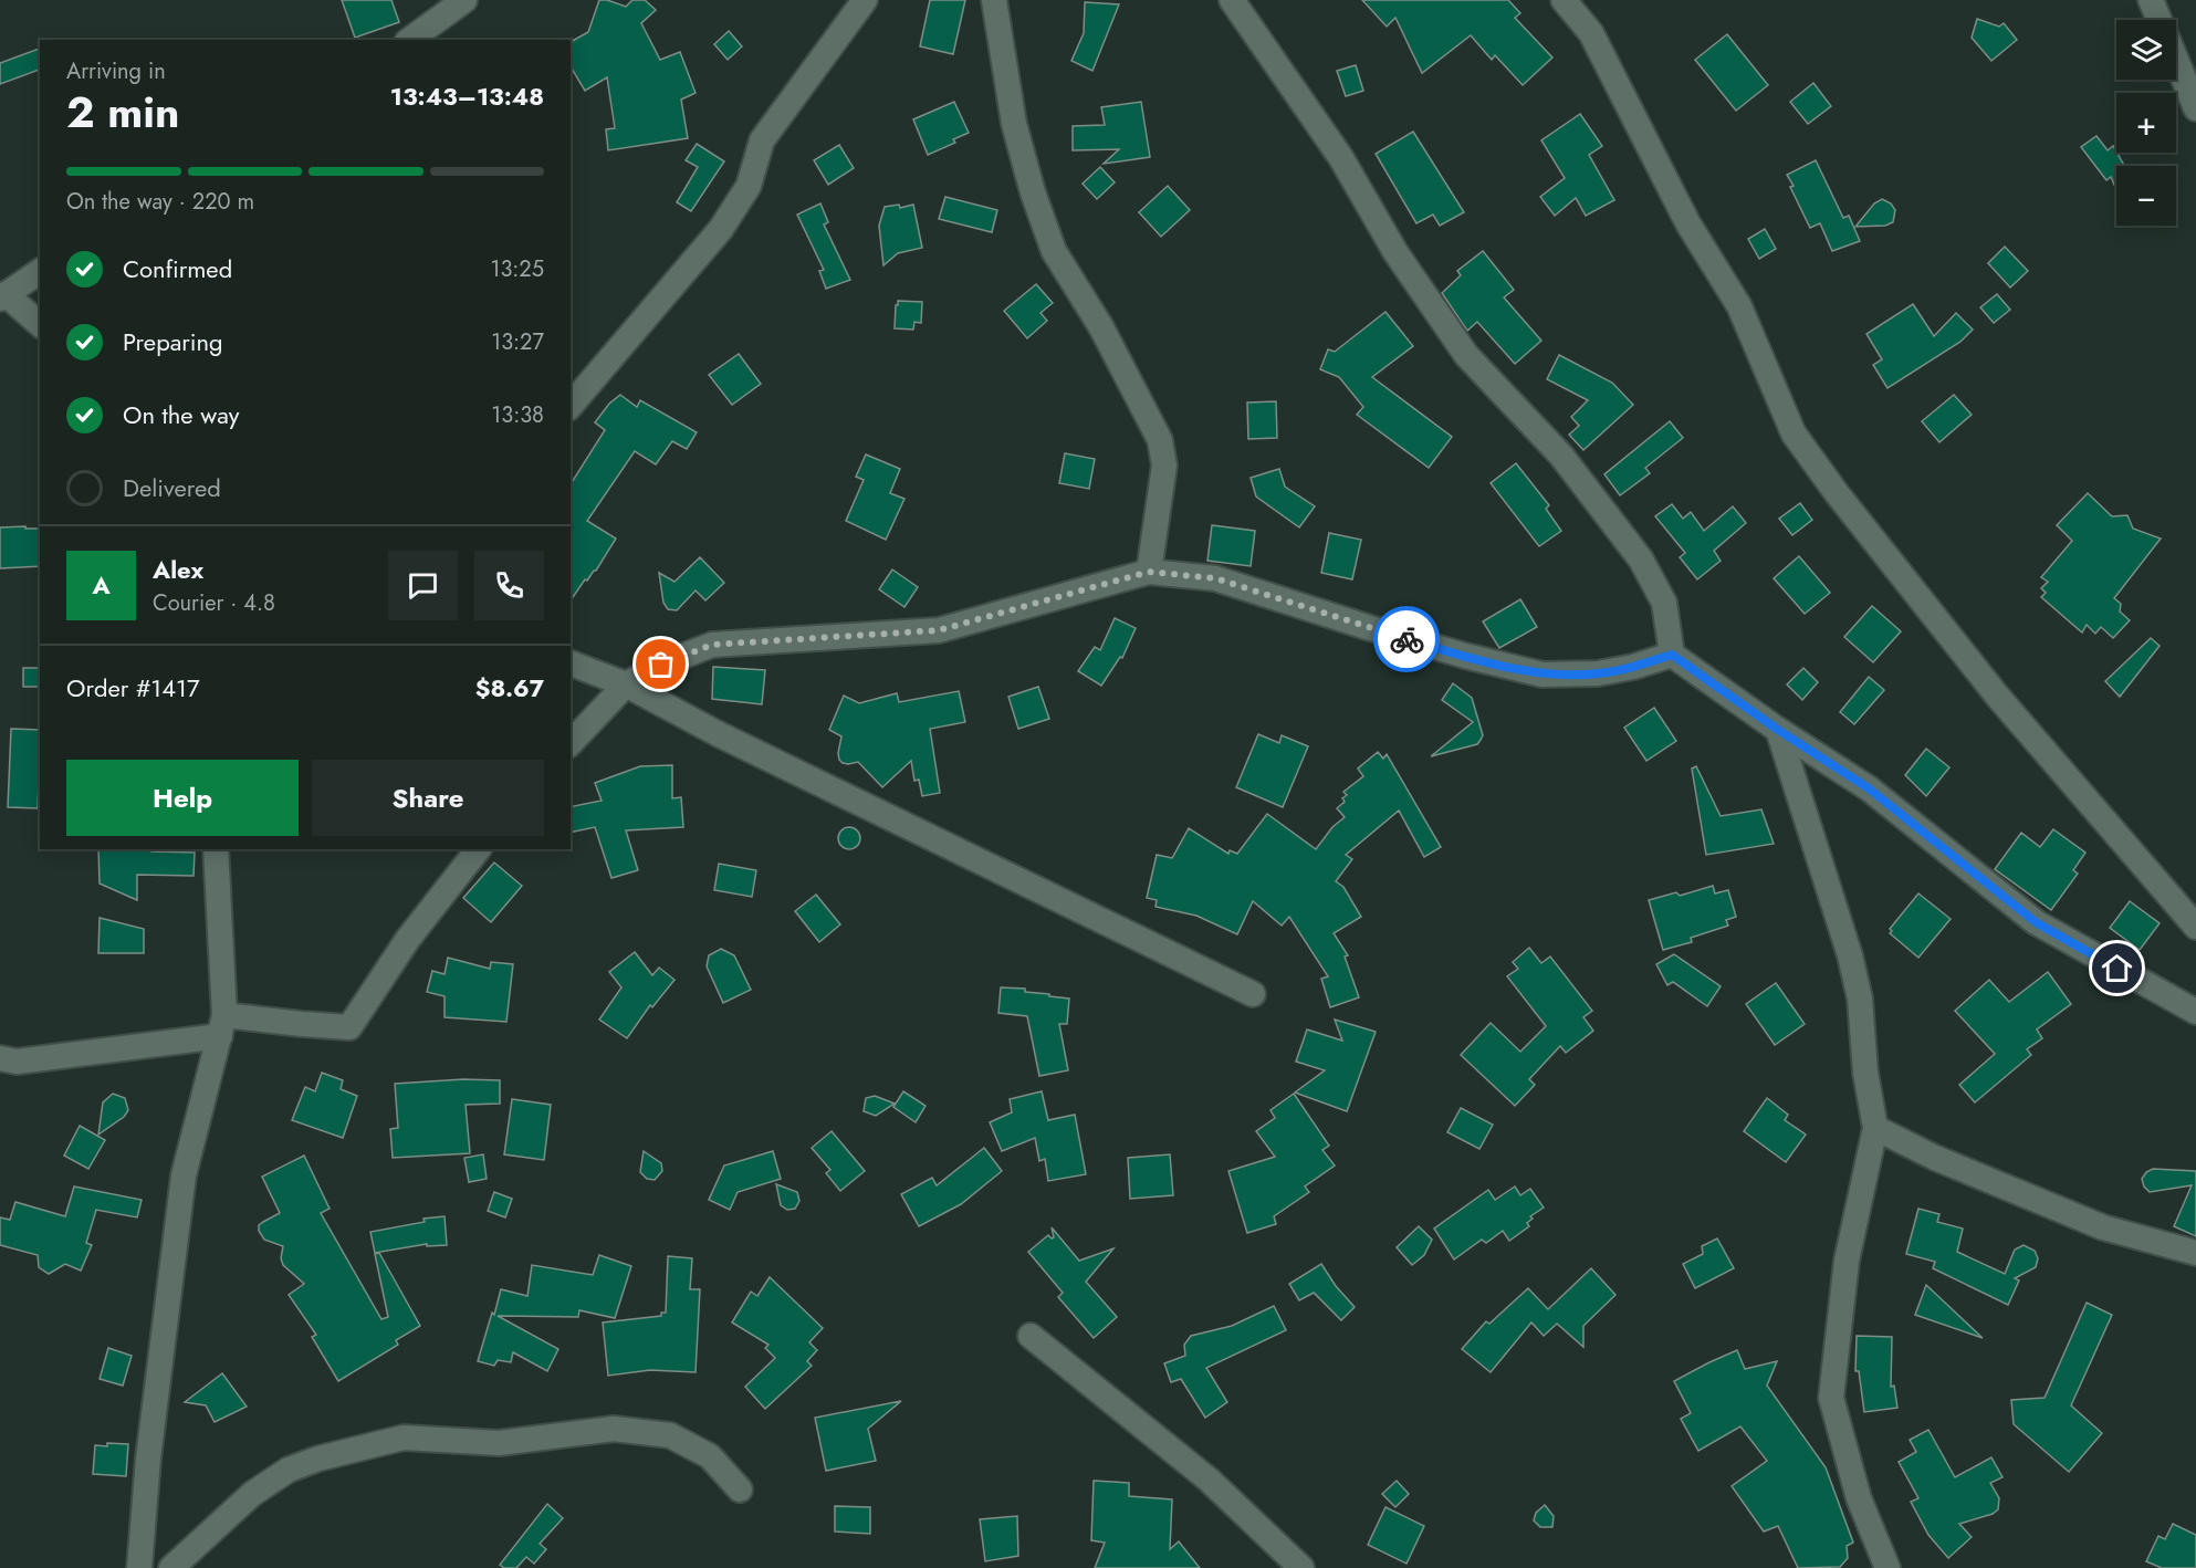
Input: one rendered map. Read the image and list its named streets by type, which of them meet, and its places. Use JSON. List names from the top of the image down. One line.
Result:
{"page":{"map_buttons":["+","−"],"heading":["2 min","Arriving in","13:43–13:48"],"panel":["Alex","Courier · 4.8","Order #1417","$8.67"],"bar":"On the way · 220 m","list":[["Confirmed","13:25"],["Preparing","13:27"],["On the way","13:38"],"Delivered"],"round":"A","buttons":["Help","Share"]}}
